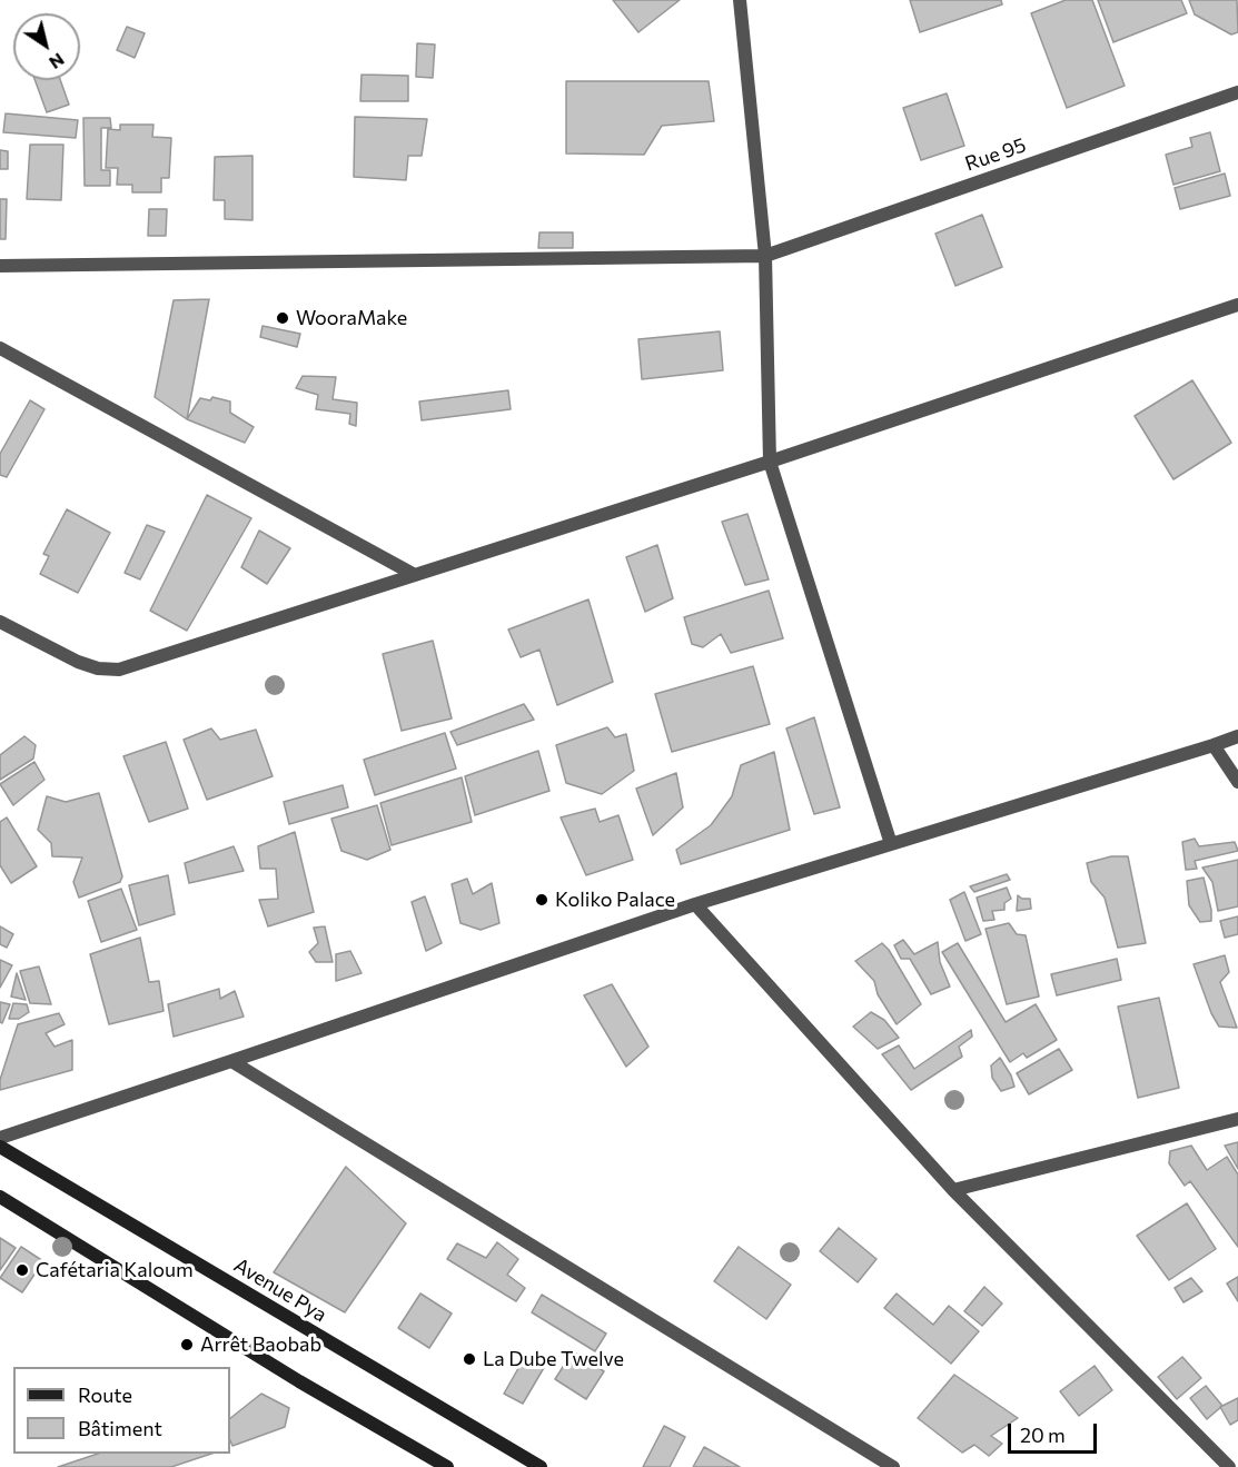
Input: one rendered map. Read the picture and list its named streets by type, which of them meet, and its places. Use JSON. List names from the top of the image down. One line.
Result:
{"streets":{"main road":["Avenue Pya"],"street":["Rue 95"]},"places":["WooraMake","Koliko Palace","Cafétaria Kaloum","Arrêt Baobab","La Dube Twelve"],"legend":["Route","Bâtiment"],"scale_bar":"20 m","north":"bottom right"}
